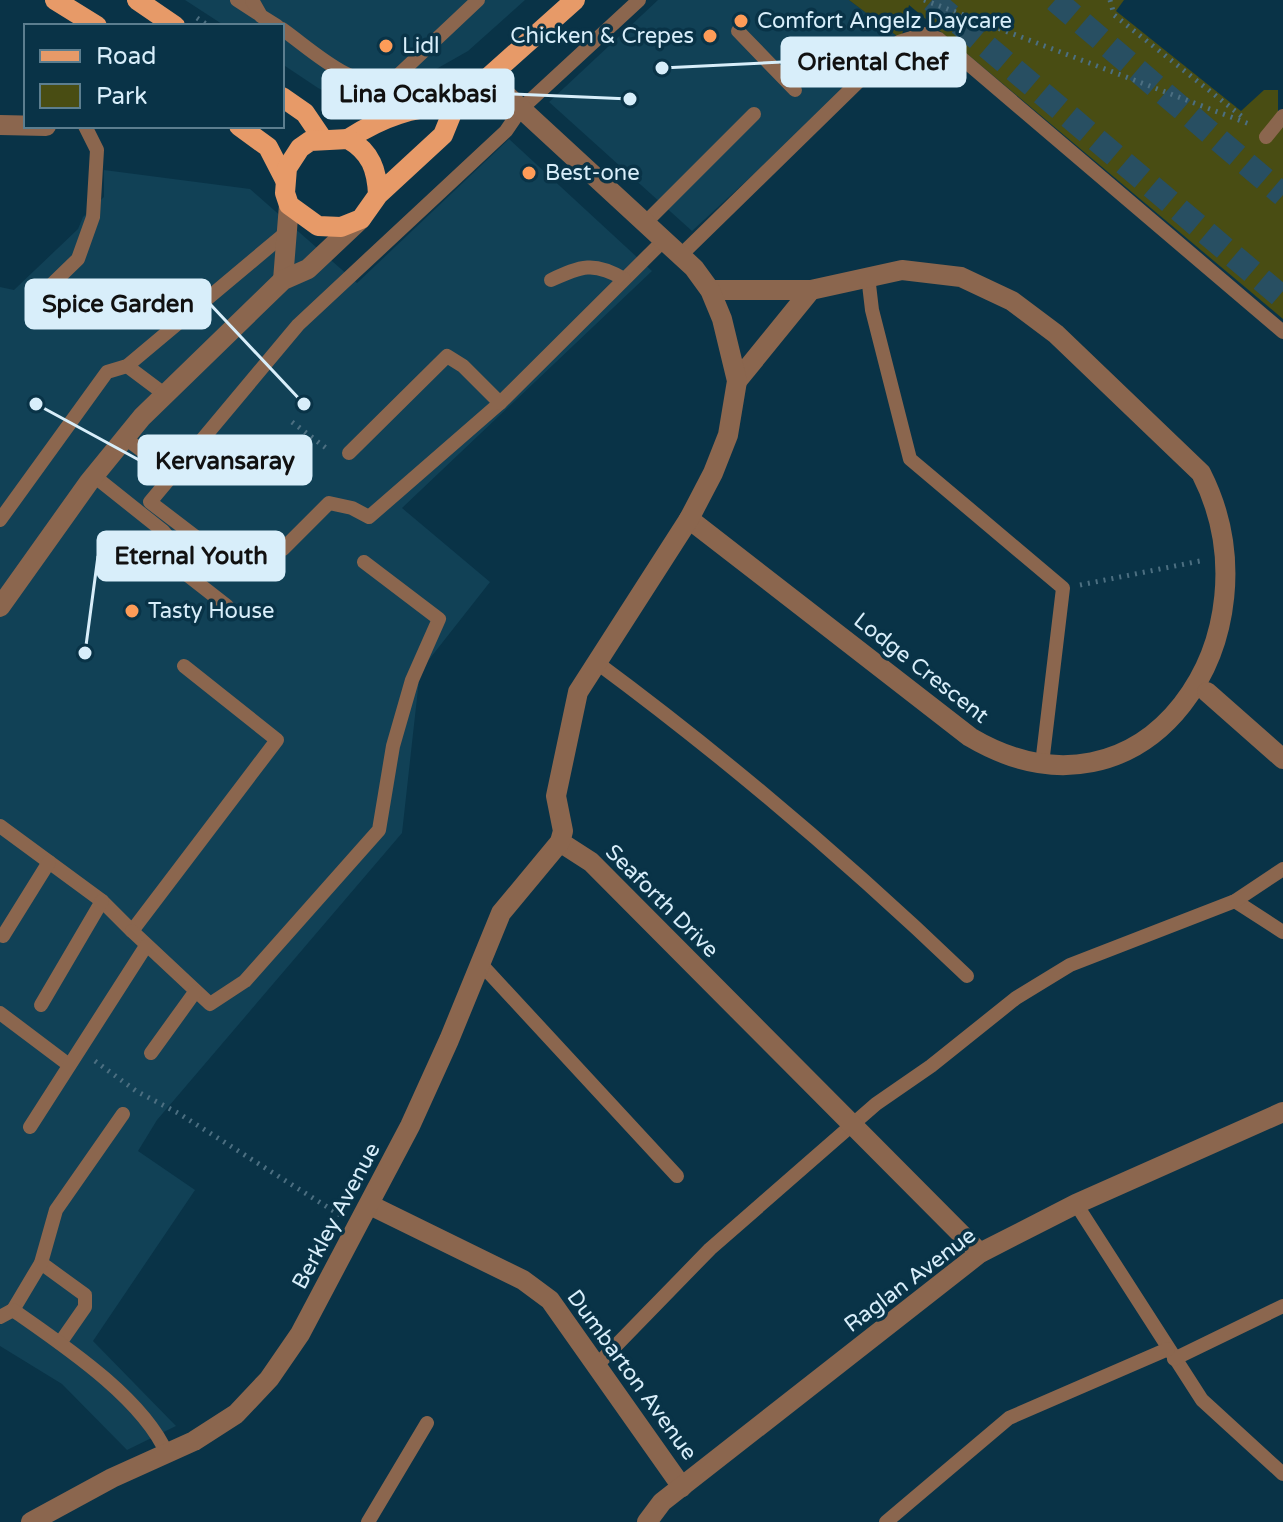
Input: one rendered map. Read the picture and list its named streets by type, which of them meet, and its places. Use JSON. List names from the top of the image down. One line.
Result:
{"streets":{"street":["Lodge Crescent","Seaforth Drive","Berkley Avenue","Raglan Avenue","Dumbarton Avenue"]},"crossings":[["Seaforth Drive","Berkley Avenue"],["Seaforth Drive","Raglan Avenue"],["Berkley Avenue","Dumbarton Avenue"],["Raglan Avenue","Dumbarton Avenue"]],"places":["Comfort Angelz Daycare","Chicken & Crepes","Lidl","Oriental Chef","Lina Ocakbasi","Best-one","Kervansaray","Spice Garden","Tasty House","Eternal Youth"],"legend":["Road","Park"]}
